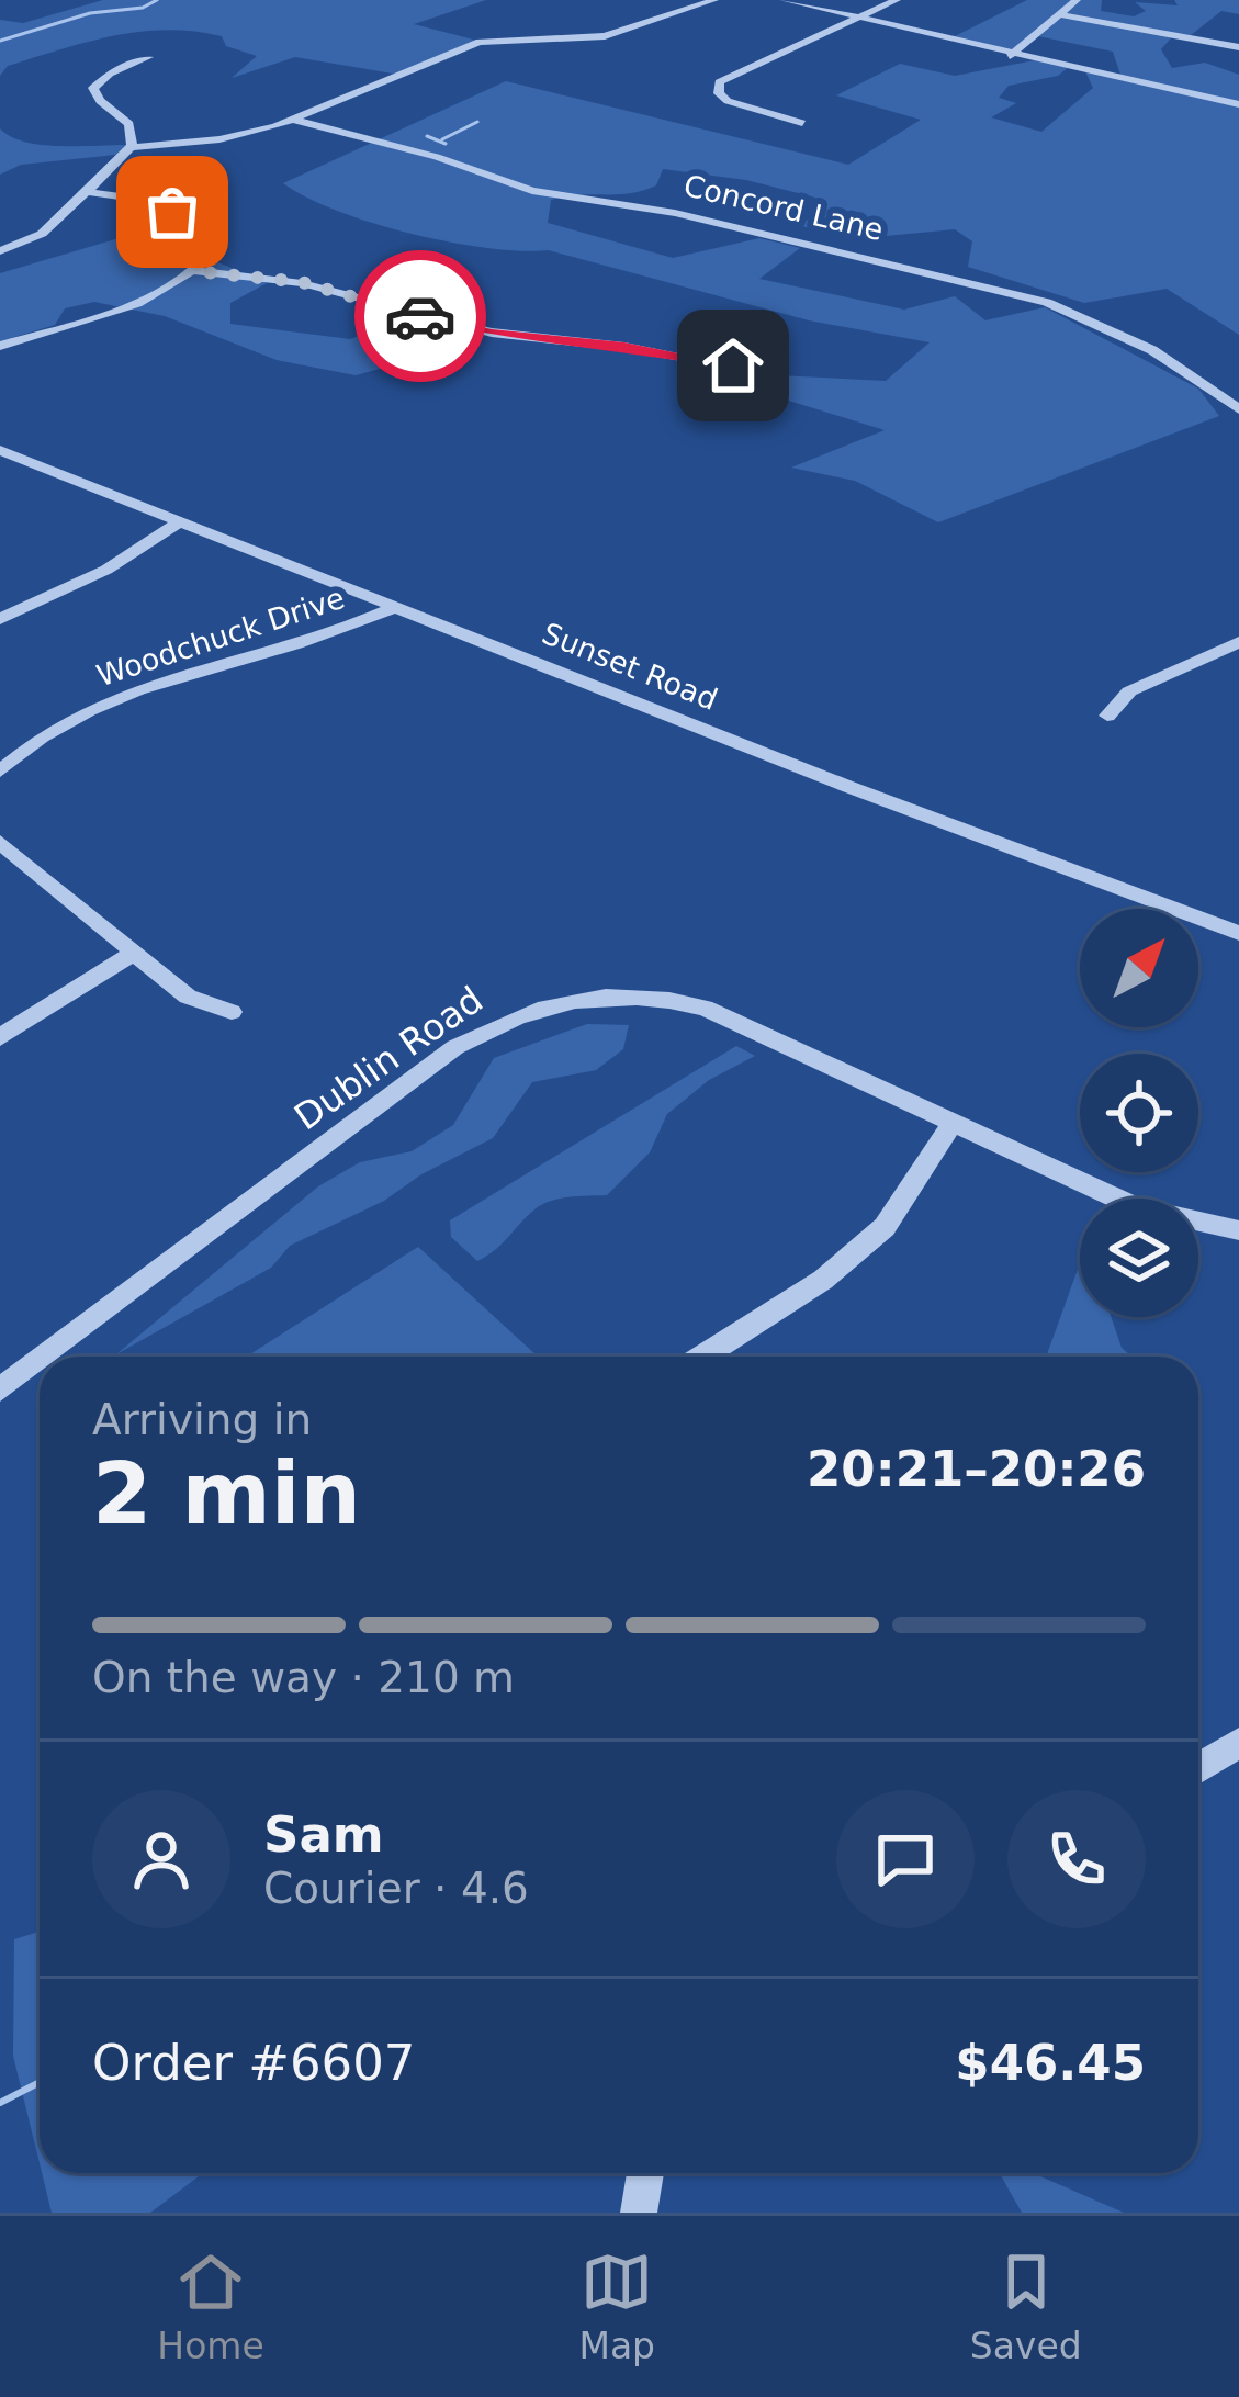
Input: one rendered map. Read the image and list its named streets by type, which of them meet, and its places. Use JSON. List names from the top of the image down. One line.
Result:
{"streets":{"street":["Concord Lane","Woodchuck Drive","Sunset Road","Dublin Road"]},"crossings":[["Woodchuck Drive","Sunset Road"]],"north":"top right","page":{"heading":["2 min","Arriving in","20:21–20:26"],"panel":["Sam","Courier · 4.6","Order #6607","$46.45"],"bar":"On the way · 210 m","tabs":["Home","Map","Saved"]}}
